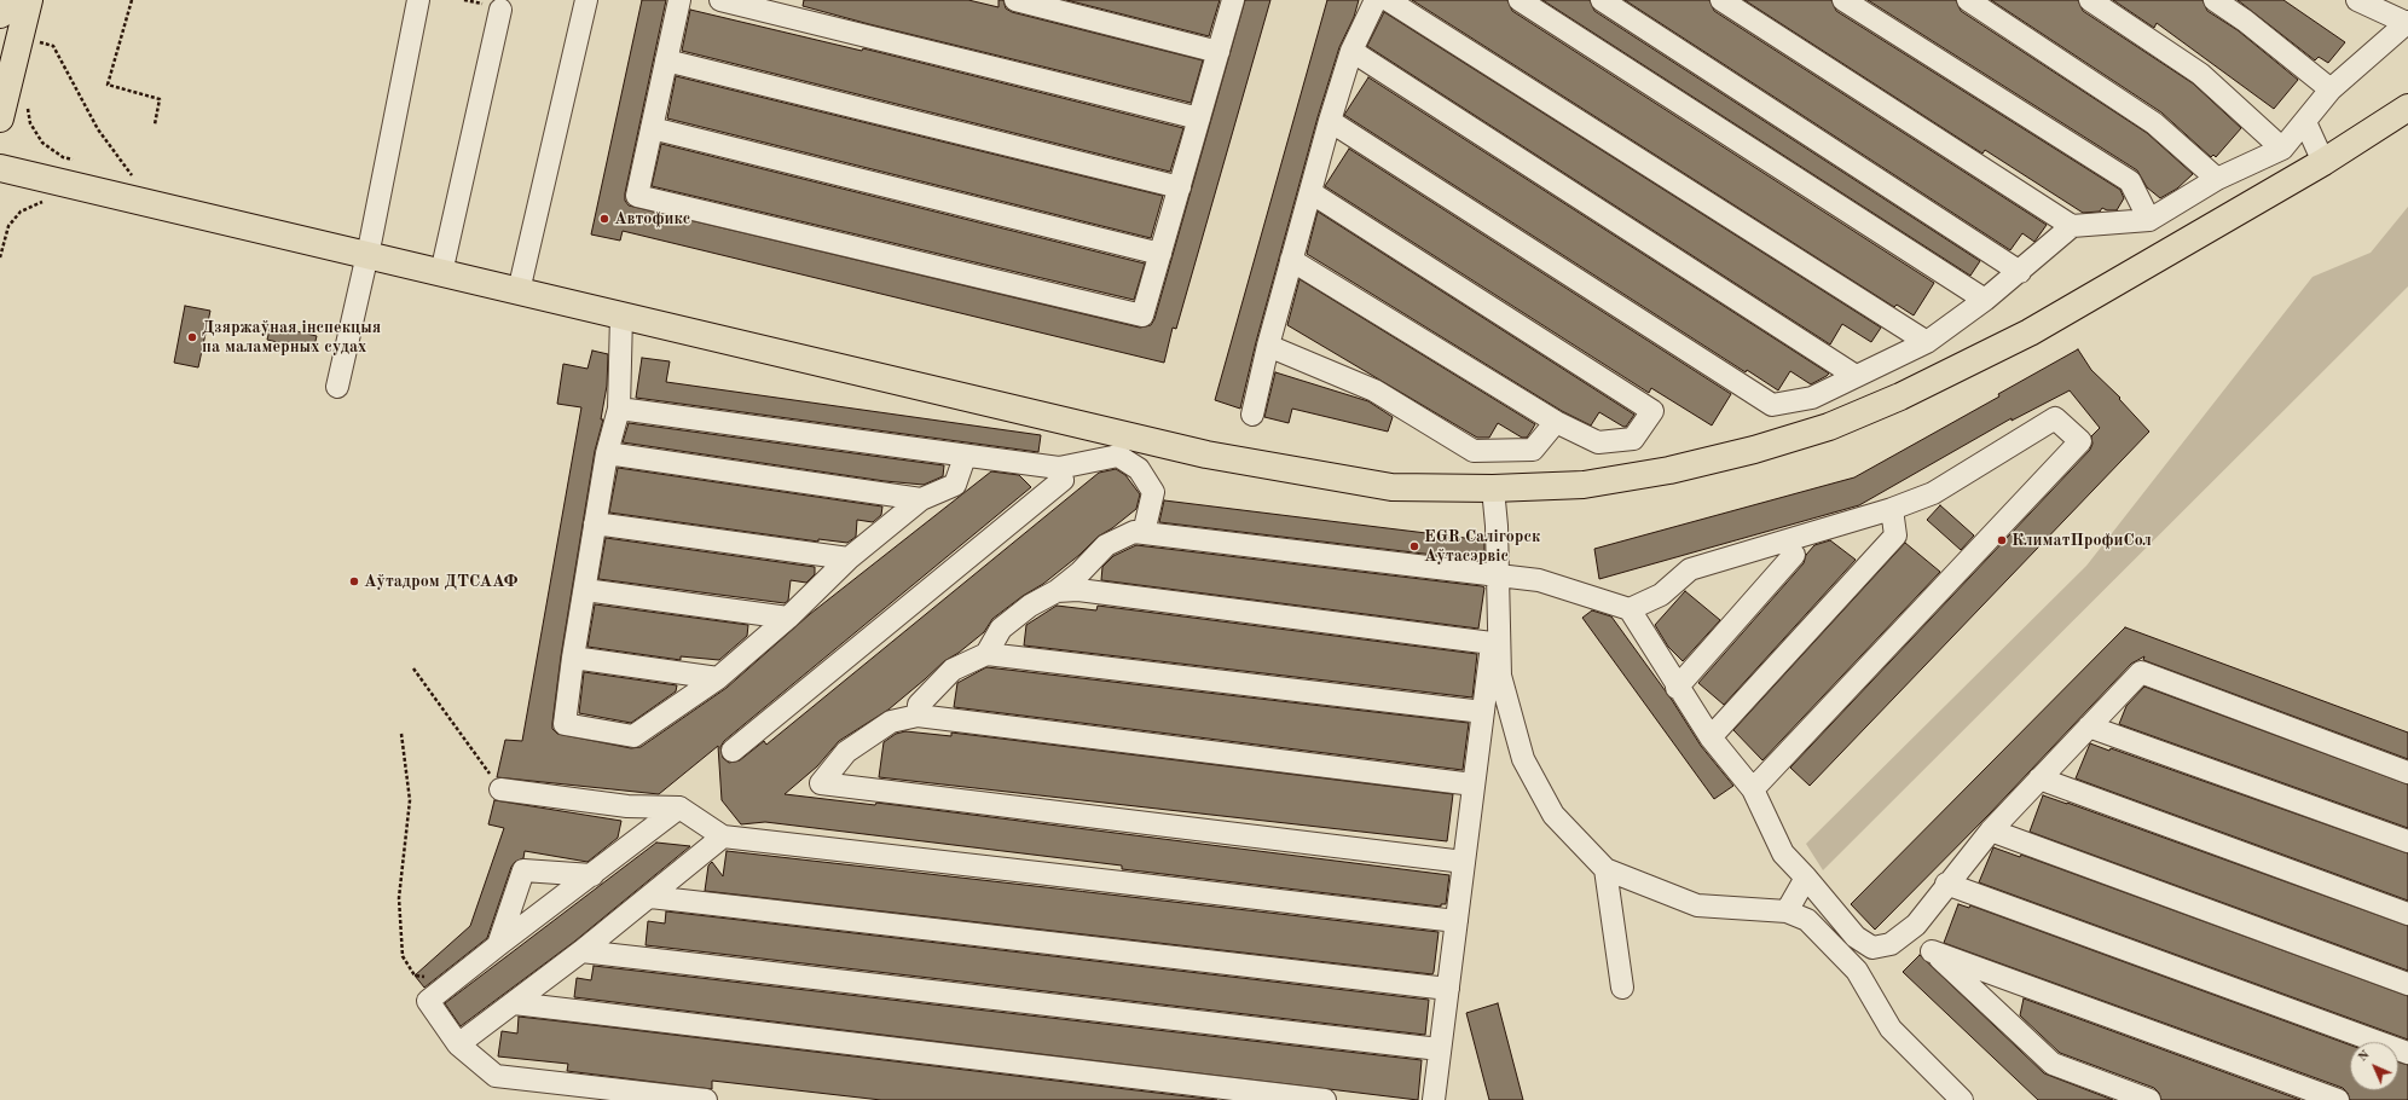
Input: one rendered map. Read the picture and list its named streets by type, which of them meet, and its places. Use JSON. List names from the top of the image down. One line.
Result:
{"places":["Автофикс","Дзяржаўная інспекцыя па маламерных судах","КлиматПрофиСол","EGR Салігорск Аўтасэрвіс","Аўтадром ДТСААФ"],"north":"top left"}
